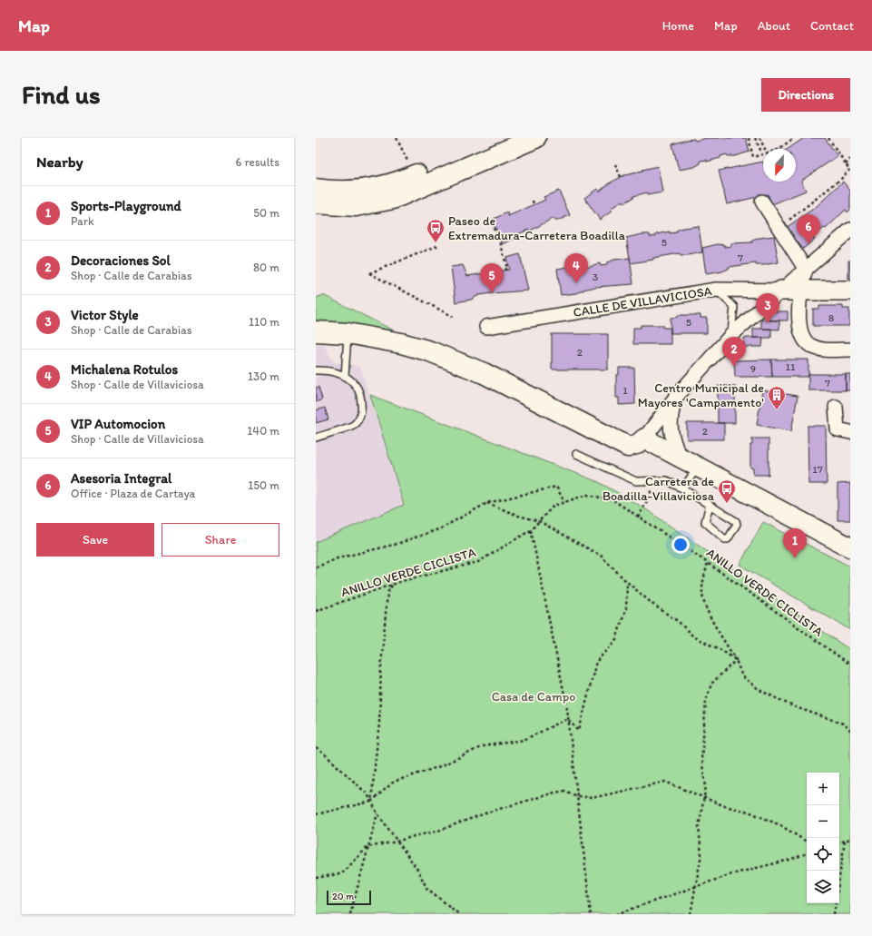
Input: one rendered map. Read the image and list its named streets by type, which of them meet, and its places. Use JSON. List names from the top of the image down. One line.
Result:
{"streets":{"street":["CALLE DE VILLAVICIOSA"],"path":["ANILLO VERDE CICLISTA"]},"parks":["Casa de Campo"],"places":{"bus stop":["Paseo de Extremadura-Carretera Boadilla","Carretera de Boadilla-Villaviciosa"],"building":["Centro Municipal de Mayores 'Campamento'"]},"house_numbers":["5","7","3","8","5","2","11","9","7","1","2","17"],"scale_bar":"20 m","north":"bottom","page":{"header":"Map","nav":["Home","Map","About","Contact"],"buttons":["Directions",["Save","Share"]],"title":"Find us","heading":["Nearby","6 results"],"list":[{"mark":"1","name":"Sports-Playground","note":"Park","value":"50 m"},{"mark":"2","name":"Decoraciones Sol","note":"Shop · Calle de Carabias","value":"80 m"},{"mark":"3","name":"Victor Style","note":"Shop · Calle de Carabias","value":"110 m"},{"mark":"4","name":"Michalena Rotulos","note":"Shop · Calle de Villaviciosa","value":"130 m"},{"mark":"5","name":"VIP Automocion","note":"Shop · Calle de Villaviciosa","value":"140 m"},{"mark":"6","name":"Asesoria Integral","note":"Office · Plaza de Cartaya","value":"150 m"}],"pins":["6","4","5","3","2","1"],"map_buttons":["+","−"],"scale":"20 m"}}
